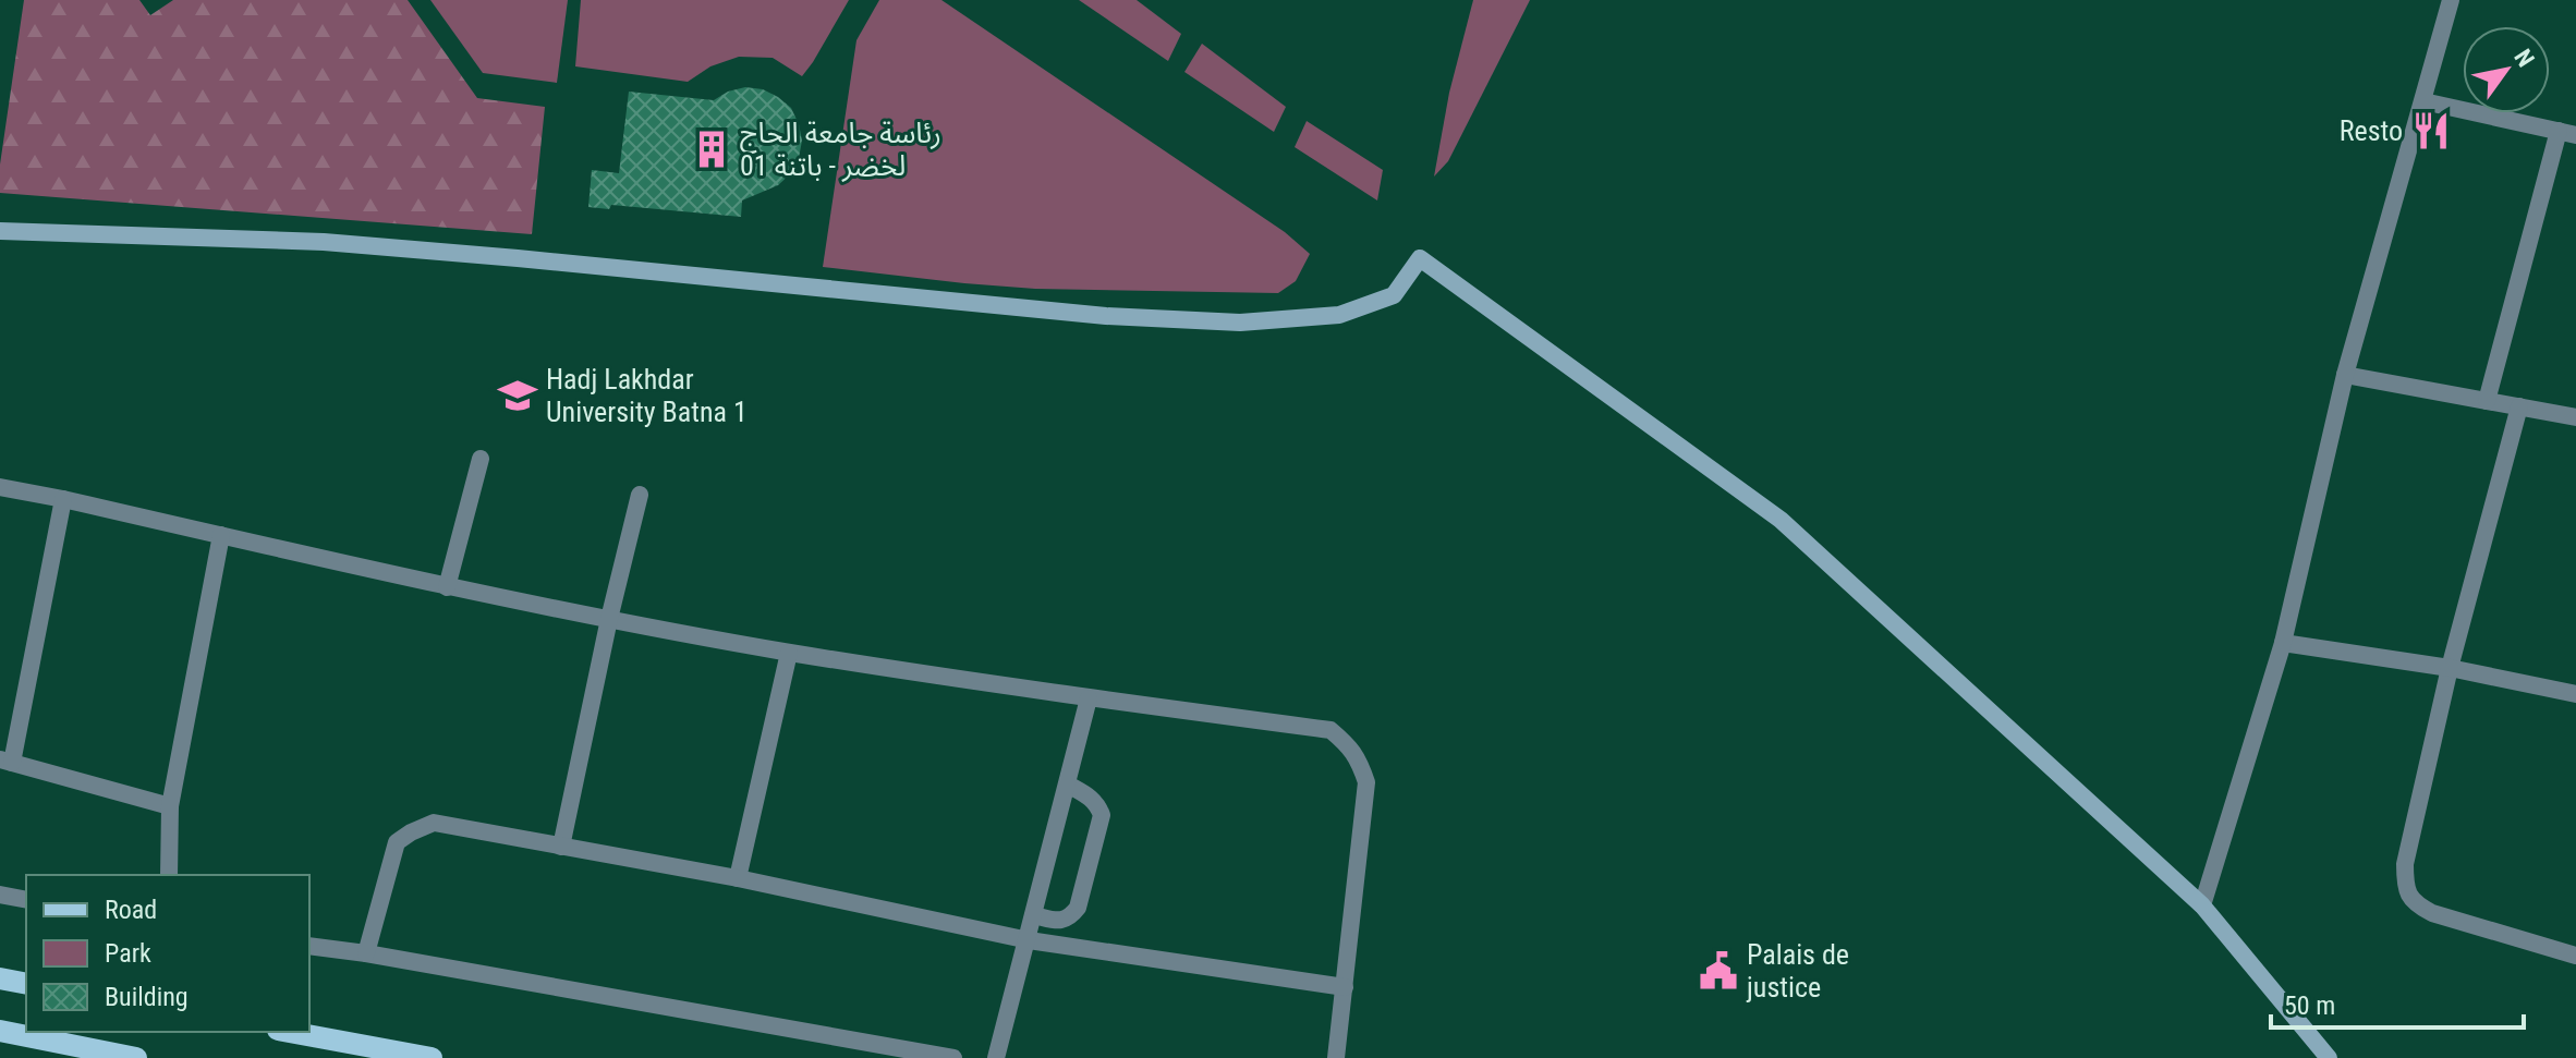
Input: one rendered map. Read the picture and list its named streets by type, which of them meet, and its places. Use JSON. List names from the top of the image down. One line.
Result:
{"places":{"restaurant":["Resto"],"building":["رئاسة جامعة الحاج لخضر - باتنة 01"],"school or university":["Hadj Lakhdar University Batna 1"],"public building":["Palais de justice"]},"legend":["Road","Park","Building"],"scale_bar":"50 m","north":"top right"}
